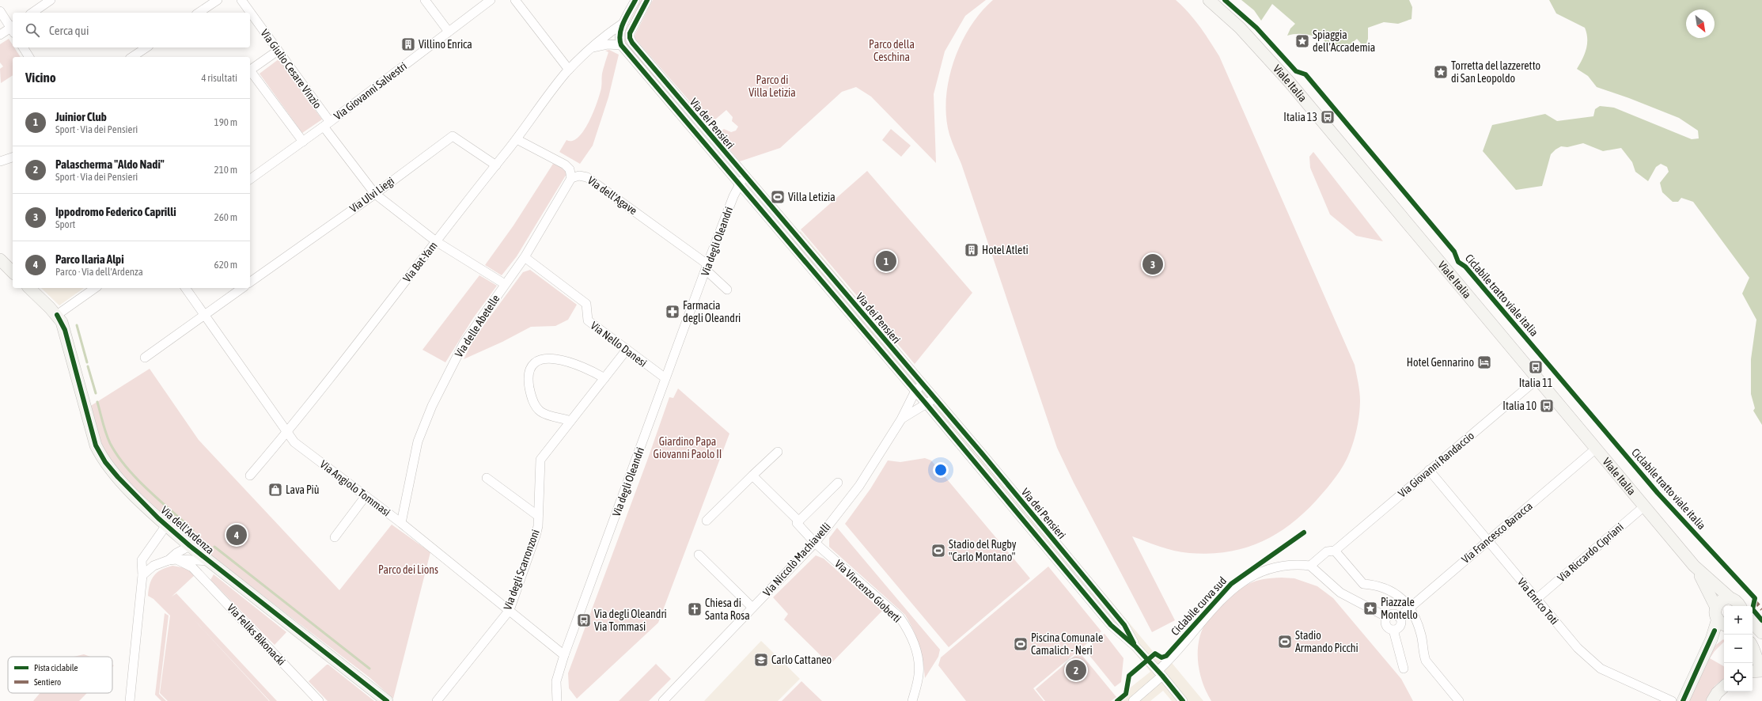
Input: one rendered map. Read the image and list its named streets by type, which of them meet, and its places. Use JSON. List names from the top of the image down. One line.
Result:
{"streets":{"main road":["Viale Italia","Via dell'Ardenza"],"street":["Via Giulio Cesare Vinzio","Via Giovanni Salvestri","Via dei Pensieri","Via Ulvi Liegi","Via dell'Agave","Via degli Oleandri","Via Bat-Yam","Via delle Abetelle","Via Nello Danesi","Via Giovanni Randaccio","Via Angiolo Tommasi","Via Francesco Baracca","Via Riccardo Cipriani","Via Niccolò Machiavelli","Via degli Scarronzoni","Via Vincenzo Gioberti","Via Enrico Toti","Via Feliks Bikonacki"],"cycle path":["Ciclabile tratto viale italia","Ciclabile curva sud"]},"crossings":[["Via Giulio Cesare Vinzio","Via Giovanni Salvestri"],["Via Giulio Cesare Vinzio","Via Ulvi Liegi"],["Via Giulio Cesare Vinzio","Via Bat-Yam"],["Via Giulio Cesare Vinzio","Via delle Abetelle"],["Viale Italia","Via Giovanni Randaccio"],["Viale Italia","Via Francesco Baracca"],["Viale Italia","Via Riccardo Cipriani"],["Via dei Pensieri","Via degli Oleandri"],["Via dei Pensieri","Via Niccolò Machiavelli"],["Via Ulvi Liegi","Via Bat-Yam"],["Via dell'Agave","Via degli Oleandri"],["Via dell'Agave","Via Bat-Yam"],["Via dell'Agave","Via delle Abetelle"],["Via degli Oleandri","Via Nello Danesi"],["Via degli Oleandri","Via Angiolo Tommasi"],["Via Bat-Yam","Via Angiolo Tommasi"],["Via delle Abetelle","Via Nello Danesi"],["Via delle Abetelle","Via Angiolo Tommasi"],["Via Nello Danesi","Via degli Scarronzoni"],["Via Giovanni Randaccio","Via Enrico Toti"],["Via Angiolo Tommasi","Via degli Scarronzoni"],["Via dell'Ardenza","Via Feliks Bikonacki"],["Via Francesco Baracca","Via Enrico Toti"],["Via Riccardo Cipriani","Via Enrico Toti"],["Via Niccolò Machiavelli","Via Vincenzo Gioberti"]],"parks":["Parco della Ceschina","Parco di Villa Letizia","Giardino Papa Giovanni Paolo II","Parco dei Lions"],"places":{"place":["Spiaggia dell'Accademia","Torretta del lazzeretto di San Leopoldo","Piazzale Montello"],"building":["Villino Enrica","Hotel Atleti"],"bus stop":["Italia 13","Italia 11","Italia 10","Via degli Oleandri Via Tommasi"],"sports":["Villa Letizia","Stadio del Rugby \"Carlo Montano\"","Stadio Armando Picchi","Piscina Comunale Camalich - Neri"],"pharmacy":["Farmacia degli Oleandri"],"hotel":["Hotel Gennarino"],"shop":["Lava Più"],"church":["Chiesa di Santa Rosa"],"school or university":["Carlo Cattaneo"]},"legend":["Pista ciclabile","Sentiero"],"north":"bottom right","page":{"search":"Cerca qui","heading":["Vicino","4 risultati"],"list":[{"mark":"1","name":"Juinior Club","note":"Sport · Via dei Pensieri","value":"190 m"},{"mark":"2","name":"Palascherma \"Aldo Nadi\"","note":"Sport · Via dei Pensieri","value":"210 m"},{"mark":"3","name":"Ippodromo Federico Caprilli","note":"Sport","value":"260 m"},{"mark":"4","name":"Parco Ilaria Alpi","note":"Parco · Via dell'Ardenza","value":"620 m"}],"pins":["1","3","4","2"],"map_buttons":["+","−"]}}
